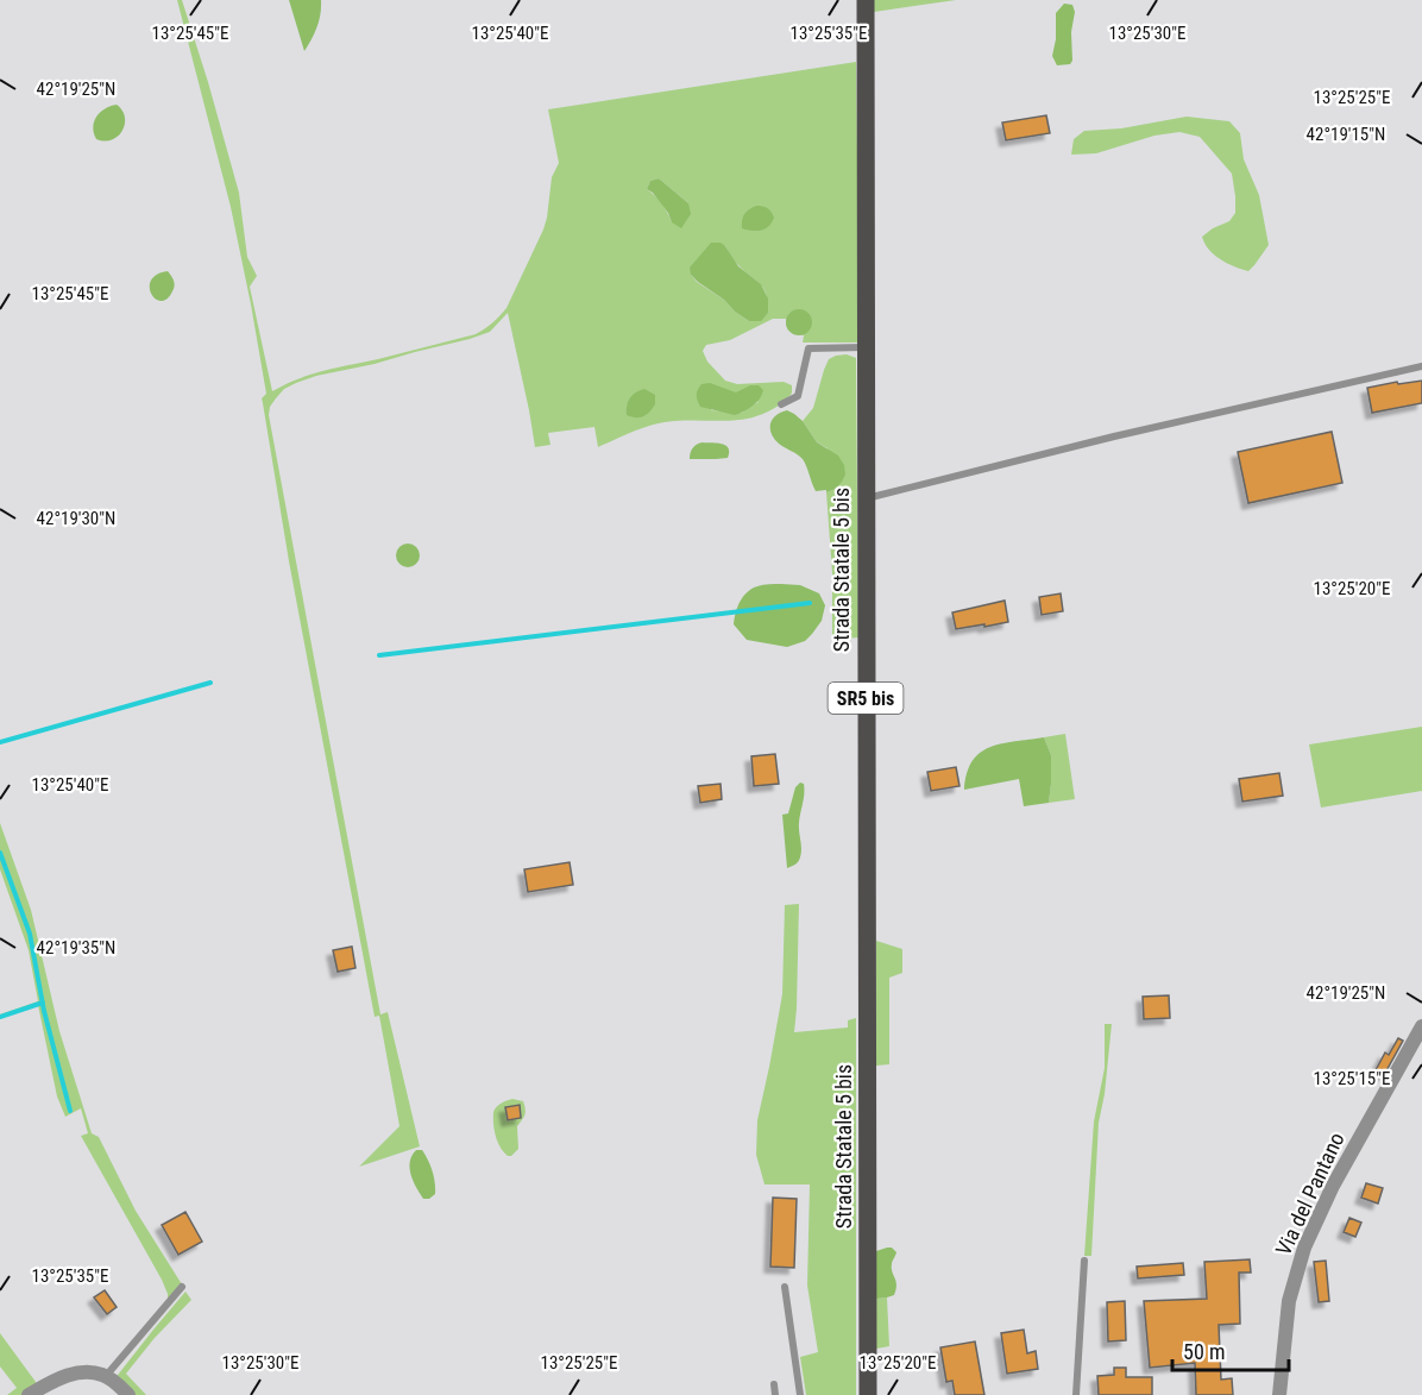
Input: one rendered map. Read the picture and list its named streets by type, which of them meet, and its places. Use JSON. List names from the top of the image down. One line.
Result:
{"streets":{"main road":["Strada Statale 5 bis","SR5 bis"],"street":["Via del Pantano"]},"scale_bar":"50 m","coordinates":["13°25'40\"E","13°25'45\"E","13°25'35\"E","13°25'30\"E","42°19'25\"N","13°25'25\"E","42°19'15\"N","42°19'30\"N","13°25'20\"E","42°19'35\"N","13°25'15\"E"]}
